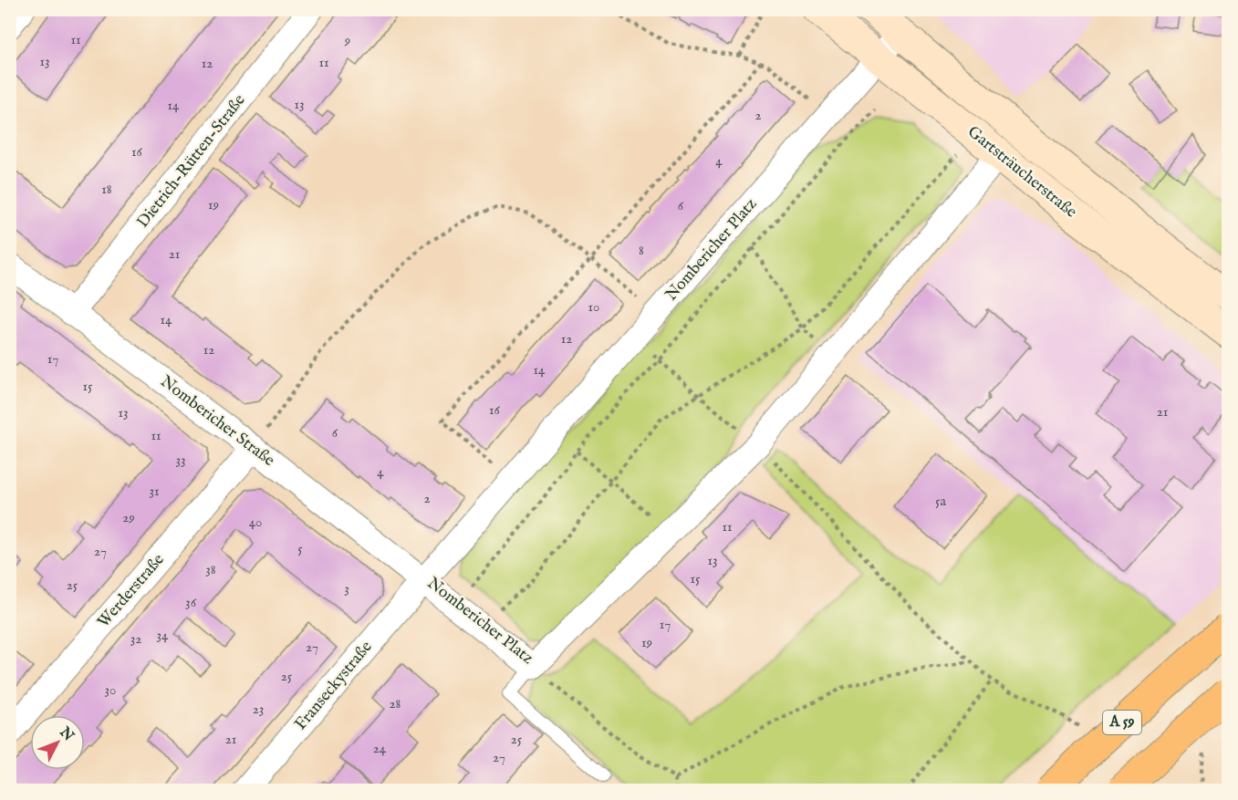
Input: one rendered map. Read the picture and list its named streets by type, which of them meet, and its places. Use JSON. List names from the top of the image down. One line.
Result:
{"streets":{"highway":["A 59"],"street":["Dietrich-Rütten-Straße","Gartsträucherstraße","Nombericher Platz","Nombericher Straße","Werderstraße","Franseckystraße"]},"crossings":[["Dietrich-Rütten-Straße","Nombericher Straße"],["Gartsträucherstraße","Nombericher Platz"],["Nombericher Platz","Nombericher Straße"],["Nombericher Platz","Franseckystraße"],["Nombericher Straße","Werderstraße"],["Nombericher Straße","Franseckystraße"]],"house_numbers":["11","9","13","11","12","13","14","2","16","4","18","19","6","8","21","10","14","12","12","17","14","15","16","21","13","6","11","33","4","31","2","5a","29","40","11","5","27","13","38","15","25","3","36","17","34","32","19","27","25","30","28","23","21","25","24","27"],"north":"top right"}
